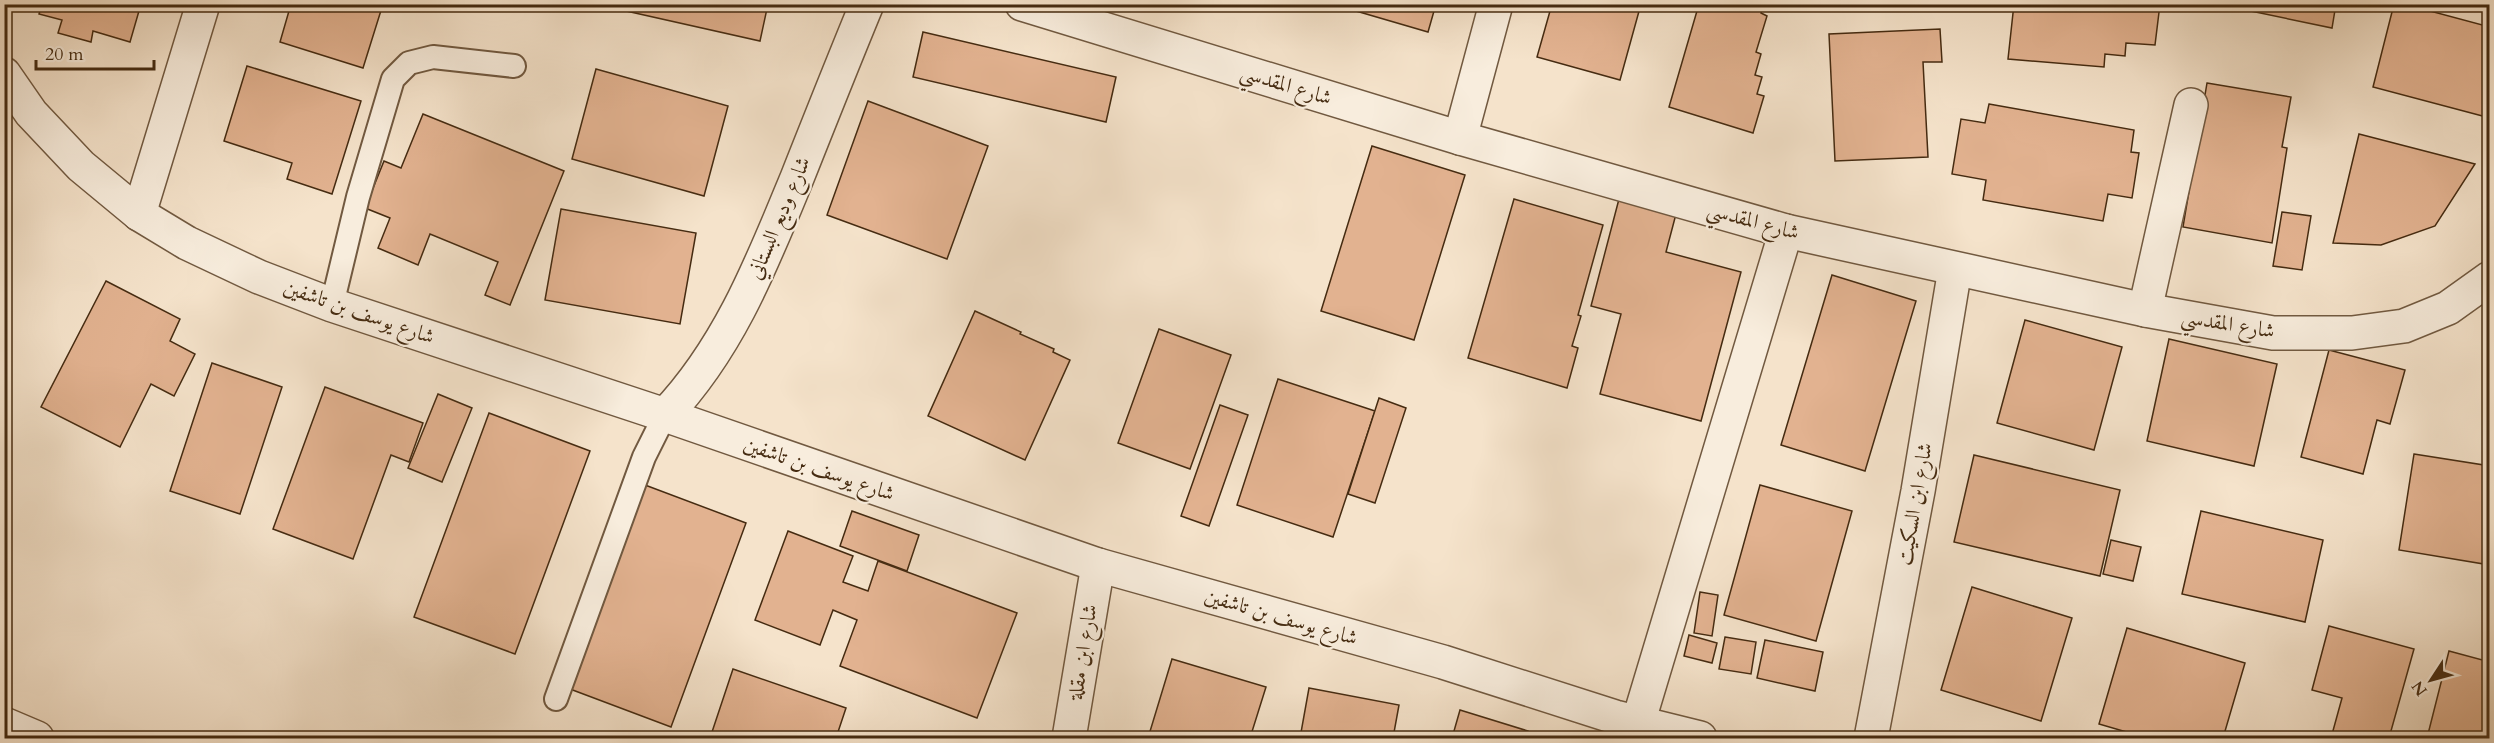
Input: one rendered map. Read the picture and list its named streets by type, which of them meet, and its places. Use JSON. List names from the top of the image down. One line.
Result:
{"streets":{"street":["شارع المقدسي","شارع وديع البستاني","شارع يوسف بن تاشفين","شارع ابن السكيت","شارع ابن مقلة"]},"crossings":[["شارع المقدسي","شارع ابن السكيت"],["شارع وديع البستاني","شارع يوسف بن تاشفين"],["شارع يوسف بن تاشفين","شارع ابن مقلة"]],"scale_bar":"20 m","north":"bottom left"}
